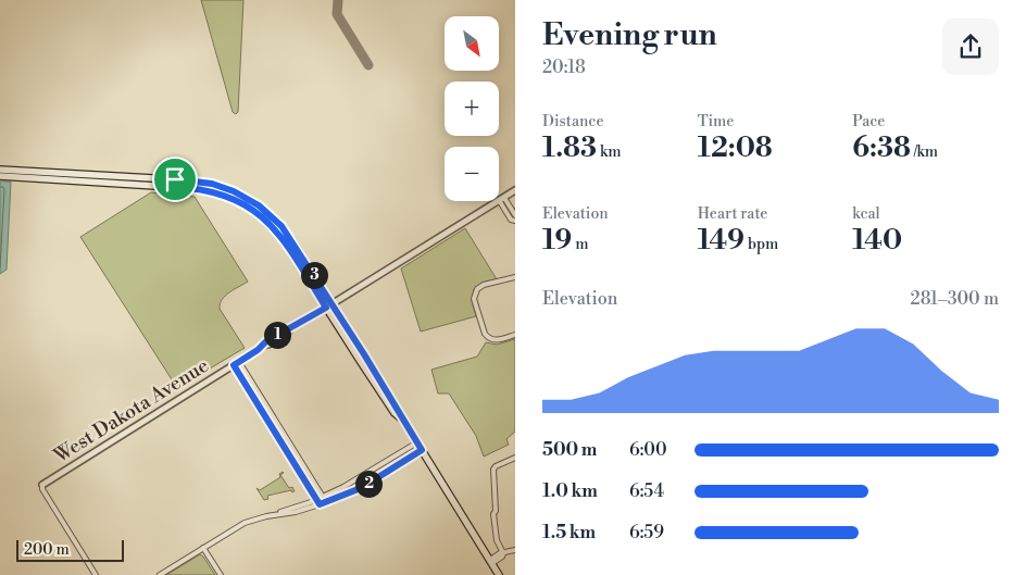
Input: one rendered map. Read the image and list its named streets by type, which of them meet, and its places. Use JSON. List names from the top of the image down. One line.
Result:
{"streets":{"street":["West Dakota Avenue"]},"scale_bar":"200 m","north":"bottom right","page":{"heading":["Evening run","20:18"],"map_buttons":["+","−"],"stats":[["Distance","1.83 km"],["Time","12:08"],["Pace","6:38 /km"],["Elevation","19 m"],["Heart rate","149 bpm"],["kcal","140"]],"pins":["3","1","2"],"chart":["Elevation","281–300 m"],"list":[{"name":"500 m","note":"6:00"},{"name":"1.0 km","note":"6:54"},{"name":"1.5 km","note":"6:59"}],"scale":"200 m"}}
